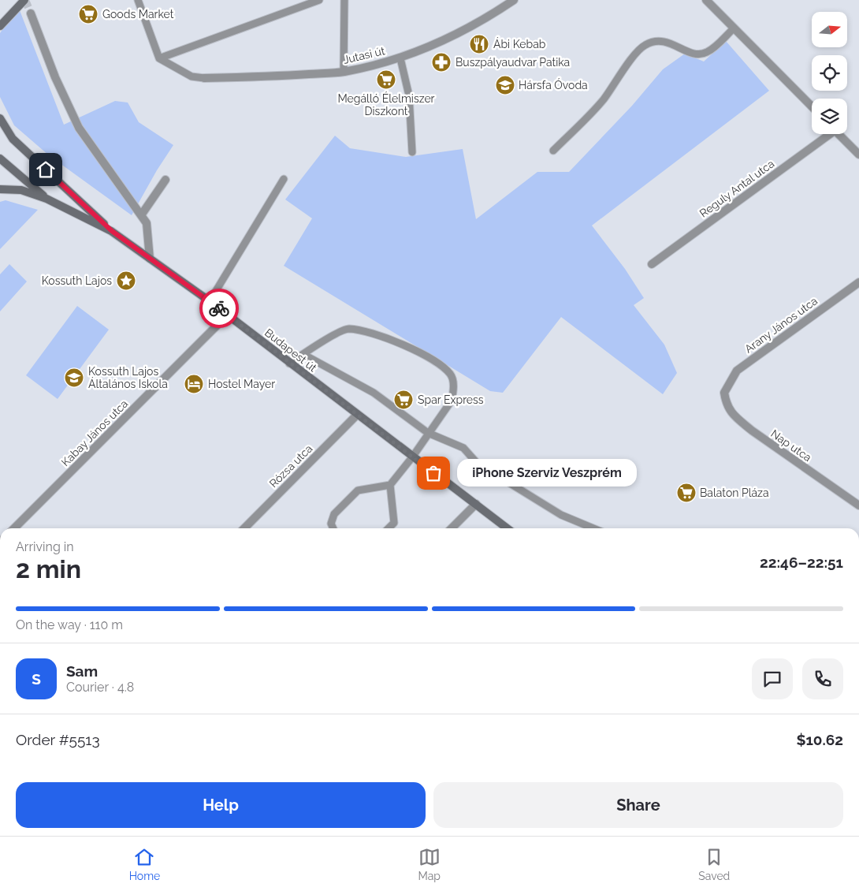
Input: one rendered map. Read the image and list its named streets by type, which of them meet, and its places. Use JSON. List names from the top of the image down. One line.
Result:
{"streets":{"main road":["Budapest út"],"street":["Jutasi út","Reguly Antal utca","Arany János utca","Kabay János utca","Nap utca","Rózsa utca"]},"crossings":[["Arany János utca","Nap utca"],["Budapest út","Kabay János utca"],["Budapest út","Rózsa utca"]],"places":{"supermarket":["Goods Market","Megálló Élelmiszer Diszkont","Spar Express","Balaton Pláza"],"restaurant":["Ábi Kebab"],"pharmacy":["Buszpályaudvar Patika"],"school or university":["Hársfa Óvoda","Kossuth Lajos Általános Iskola"],"place":["Kossuth Lajos"],"hotel":["Hostel Mayer"],"other":["iPhone Szerviz Veszprém"]},"north":"right","page":{"bubble":"iPhone Szerviz Veszprém","heading":["2 min","Arriving in","22:46–22:51"],"panel":["Sam","Courier · 4.8","Order #5513","$10.62"],"bar":"On the way · 110 m","round":"S","buttons":["Help","Share"],"tabs":["Home","Map","Saved"]}}
